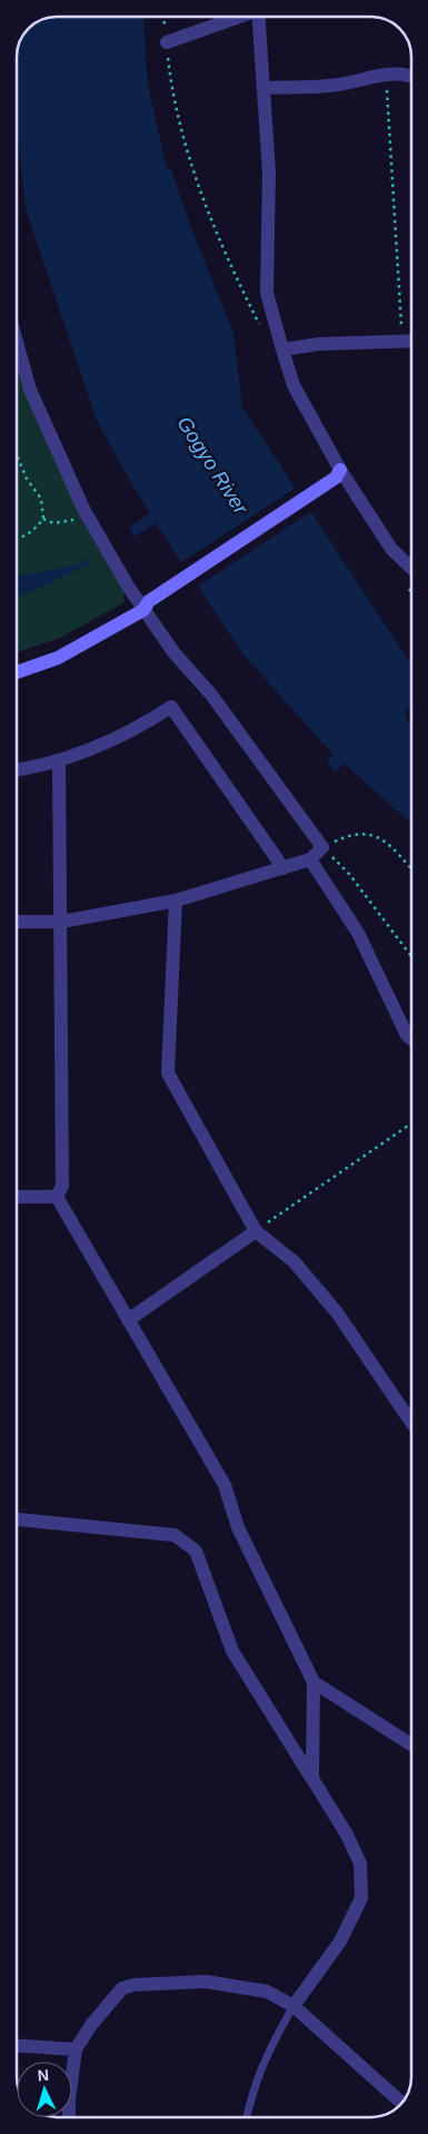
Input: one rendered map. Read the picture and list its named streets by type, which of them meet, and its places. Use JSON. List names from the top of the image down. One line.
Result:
{"water":["Gogyo River"],"north":"top"}
